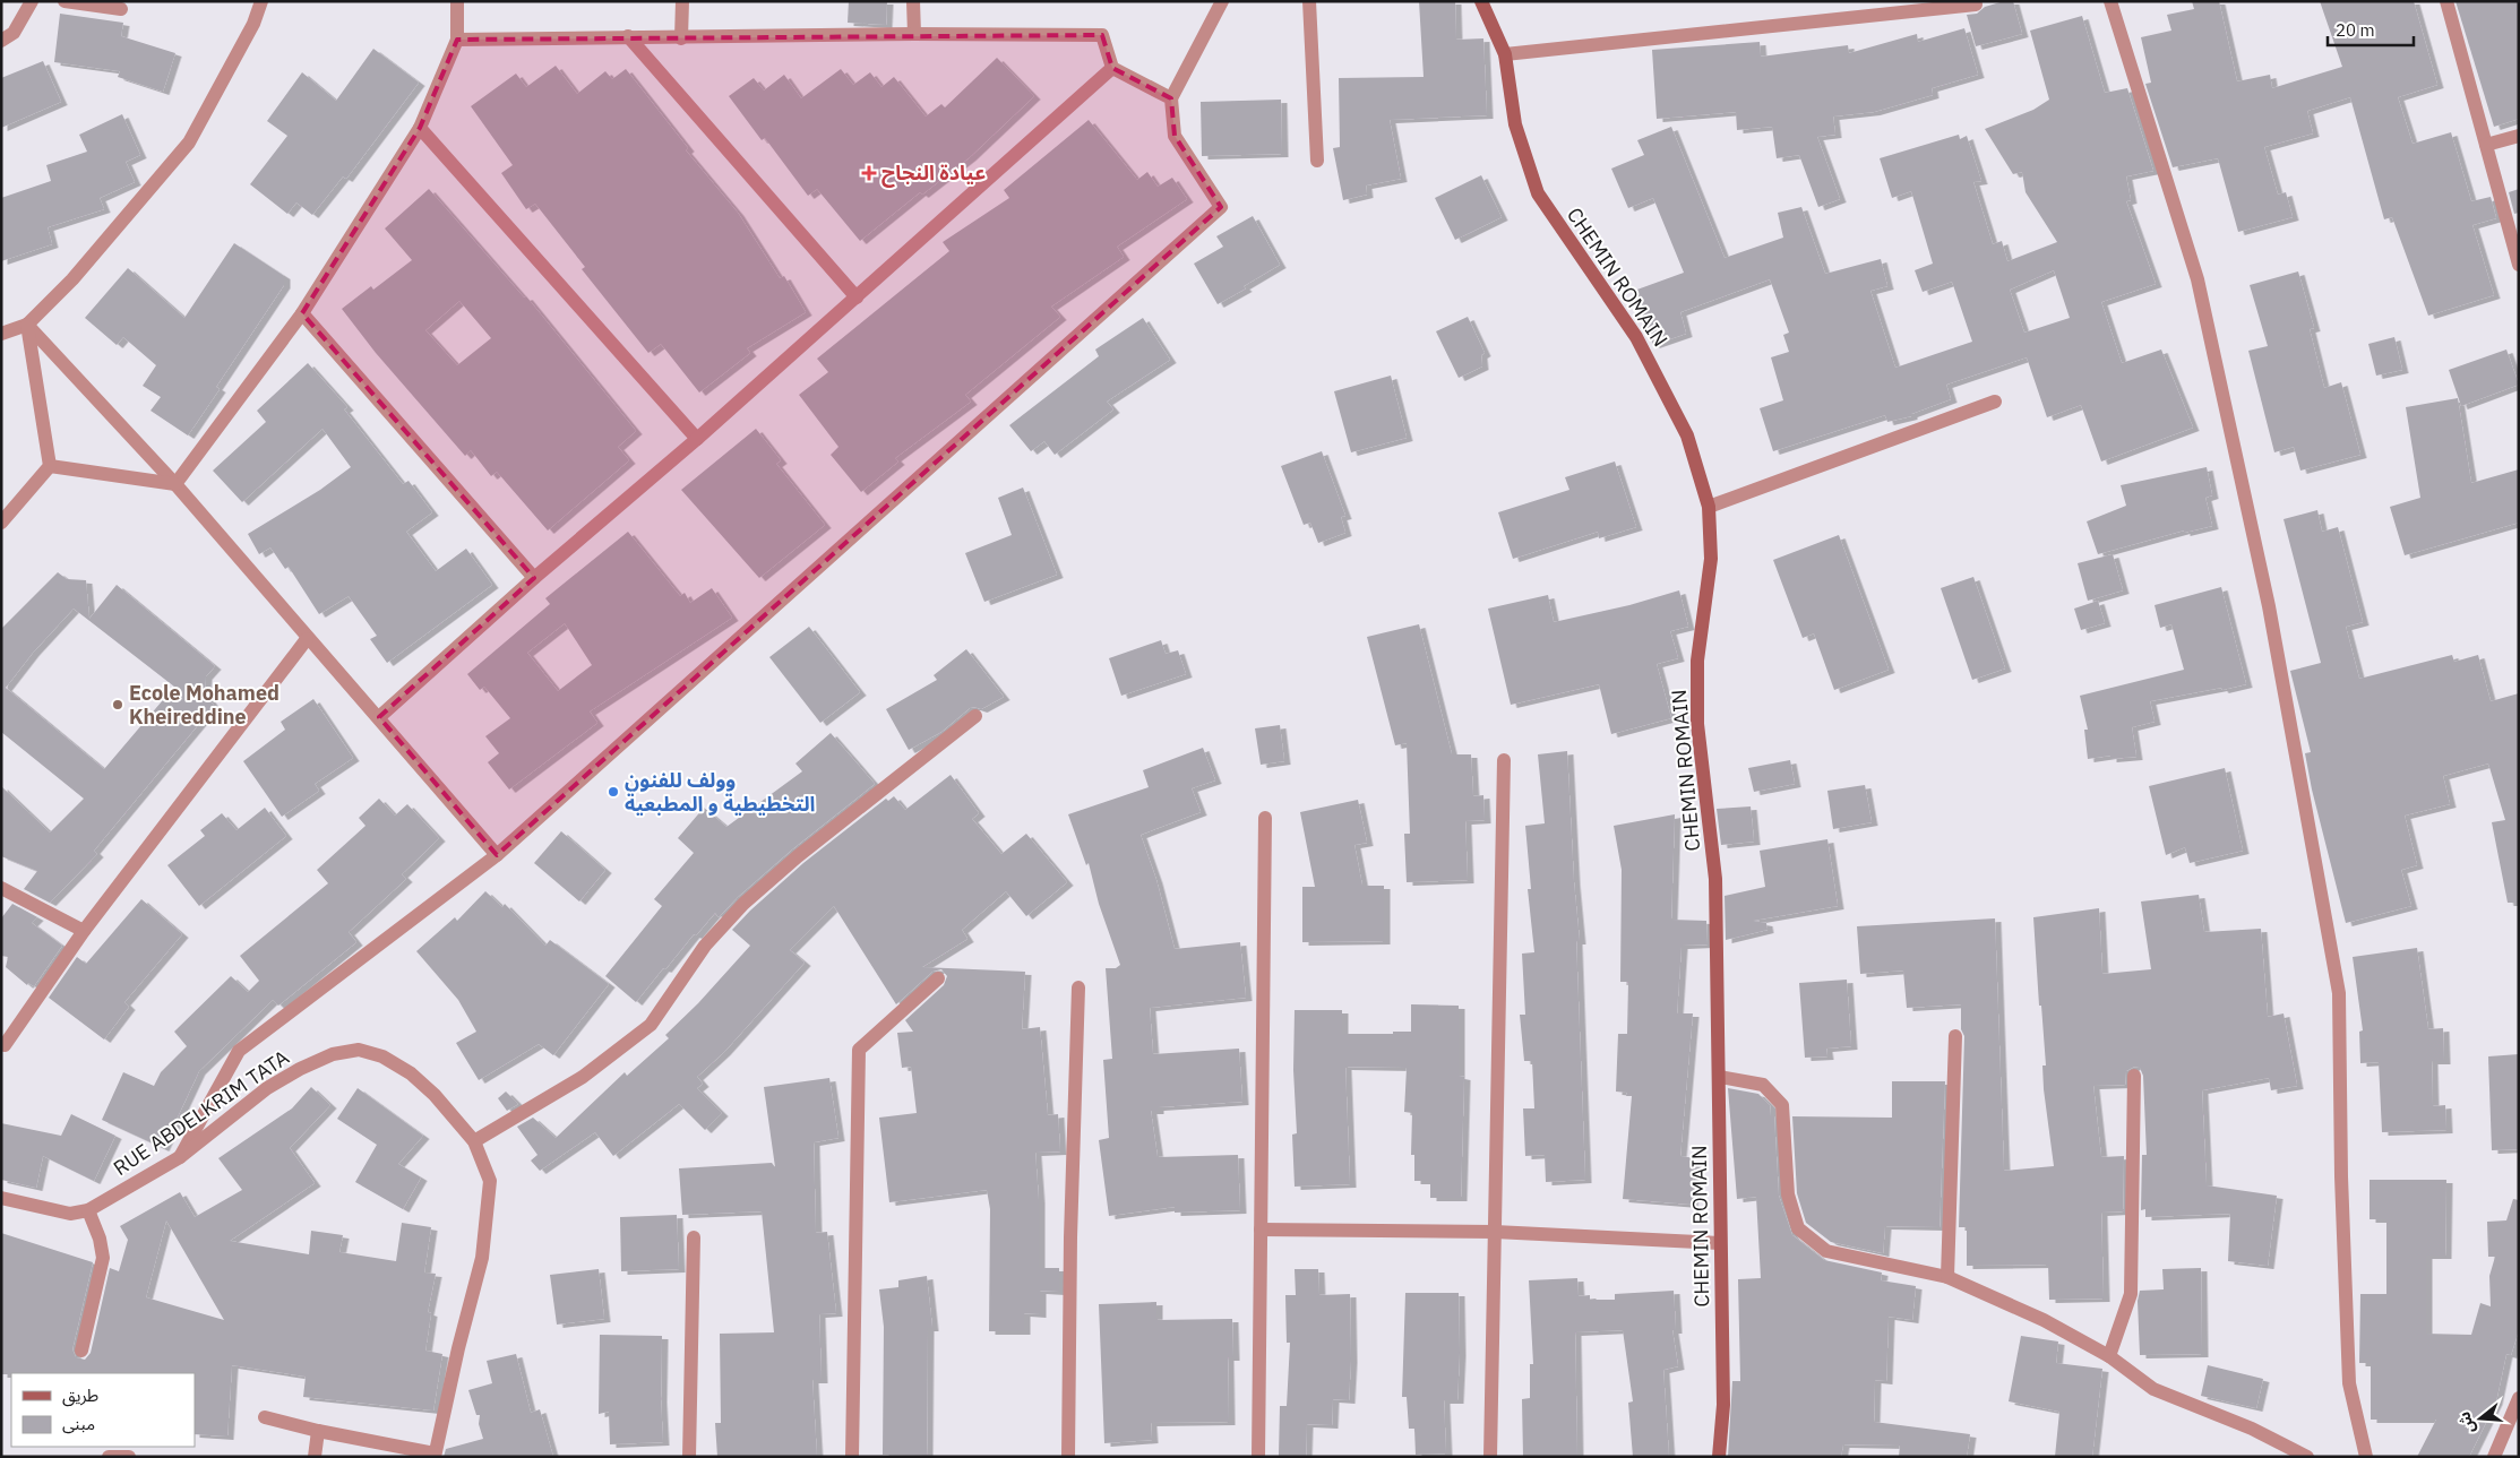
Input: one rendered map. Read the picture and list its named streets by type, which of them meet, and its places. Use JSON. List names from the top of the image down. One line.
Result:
{"streets":{"street":["CHEMIN ROMAIN","RUE ABDELKRIM TATA"]},"places":{"health":["عيادة النجاح"],"other":["Ecole Mohamed Kheireddine","وولف للفنون التخطيطية و المطبعية"]},"legend":["طريق","مبنى"],"scale_bar":"20 m","north":"left"}
